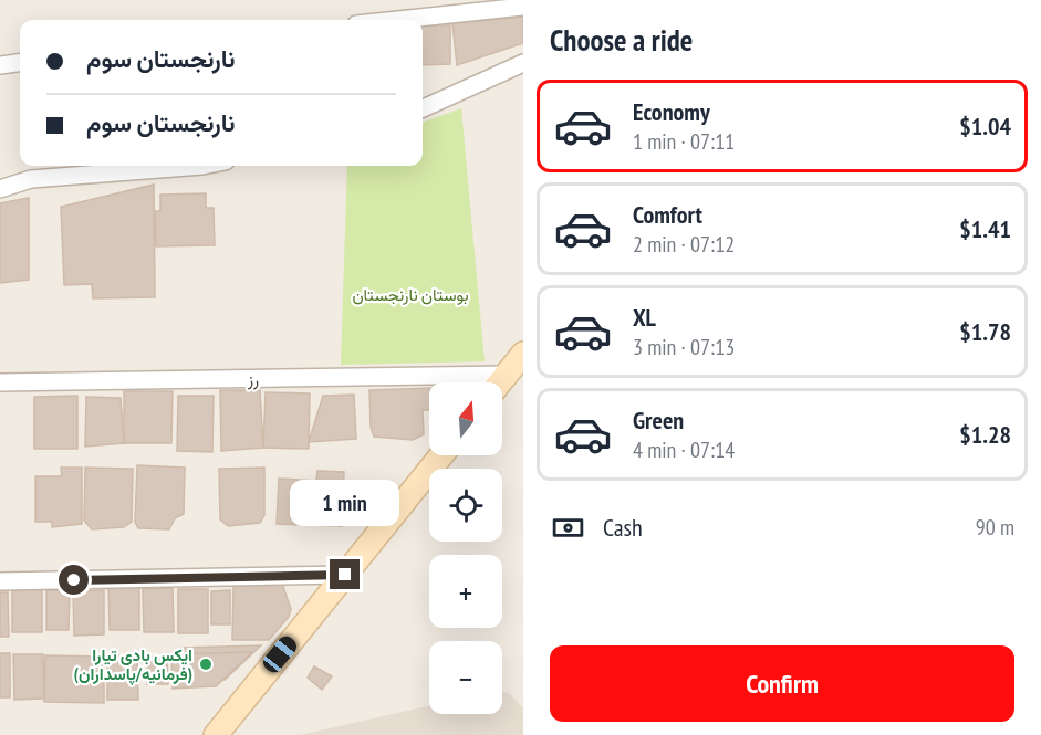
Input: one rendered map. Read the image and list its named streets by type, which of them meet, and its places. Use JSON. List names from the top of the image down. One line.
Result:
{"streets":{"street":["رز"]},"parks":["بوستان نارنجستان"],"places":["ایکس بادی تیارا (فرمانیه/پاسداران)"],"north":"top","page":{"heading":"Choose a ride","banner":["نارنجستان سوم","نارنجستان سوم"],"list":[{"name":"Economy","note":"1 min · 07:11","value":"$1.04"},{"name":"Comfort","note":"2 min · 07:12","value":"$1.41"},{"name":"XL","note":"3 min · 07:13","value":"$1.78"},{"name":"Green","note":"4 min · 07:14","value":"$1.28"}],"map_buttons":["+","−"],"bubble":"1 min","pay":["Cash","90 m"],"buttons":"Confirm"}}
